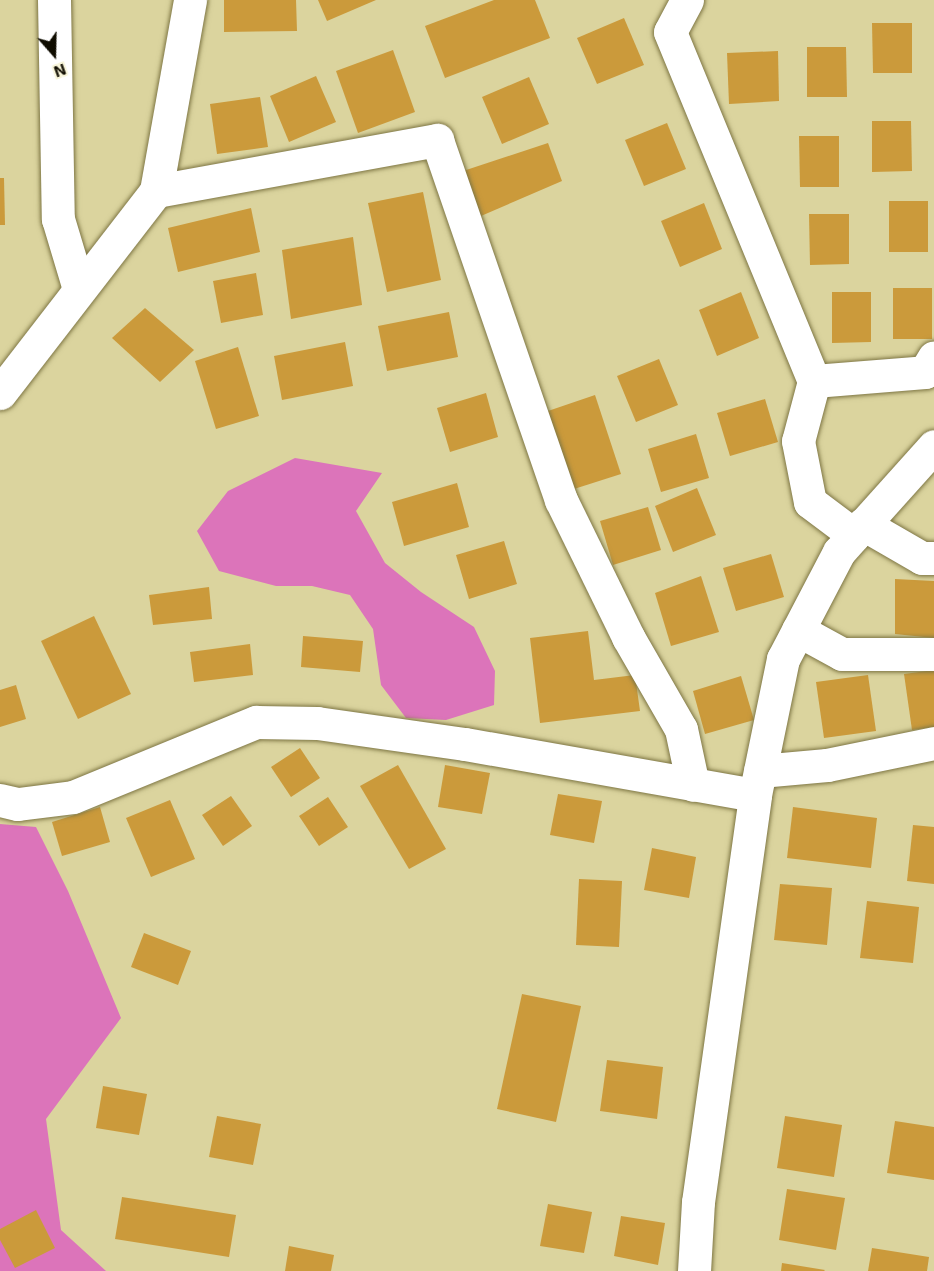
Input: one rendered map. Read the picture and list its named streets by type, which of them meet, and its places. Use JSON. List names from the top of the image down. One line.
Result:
{"north":"bottom"}
